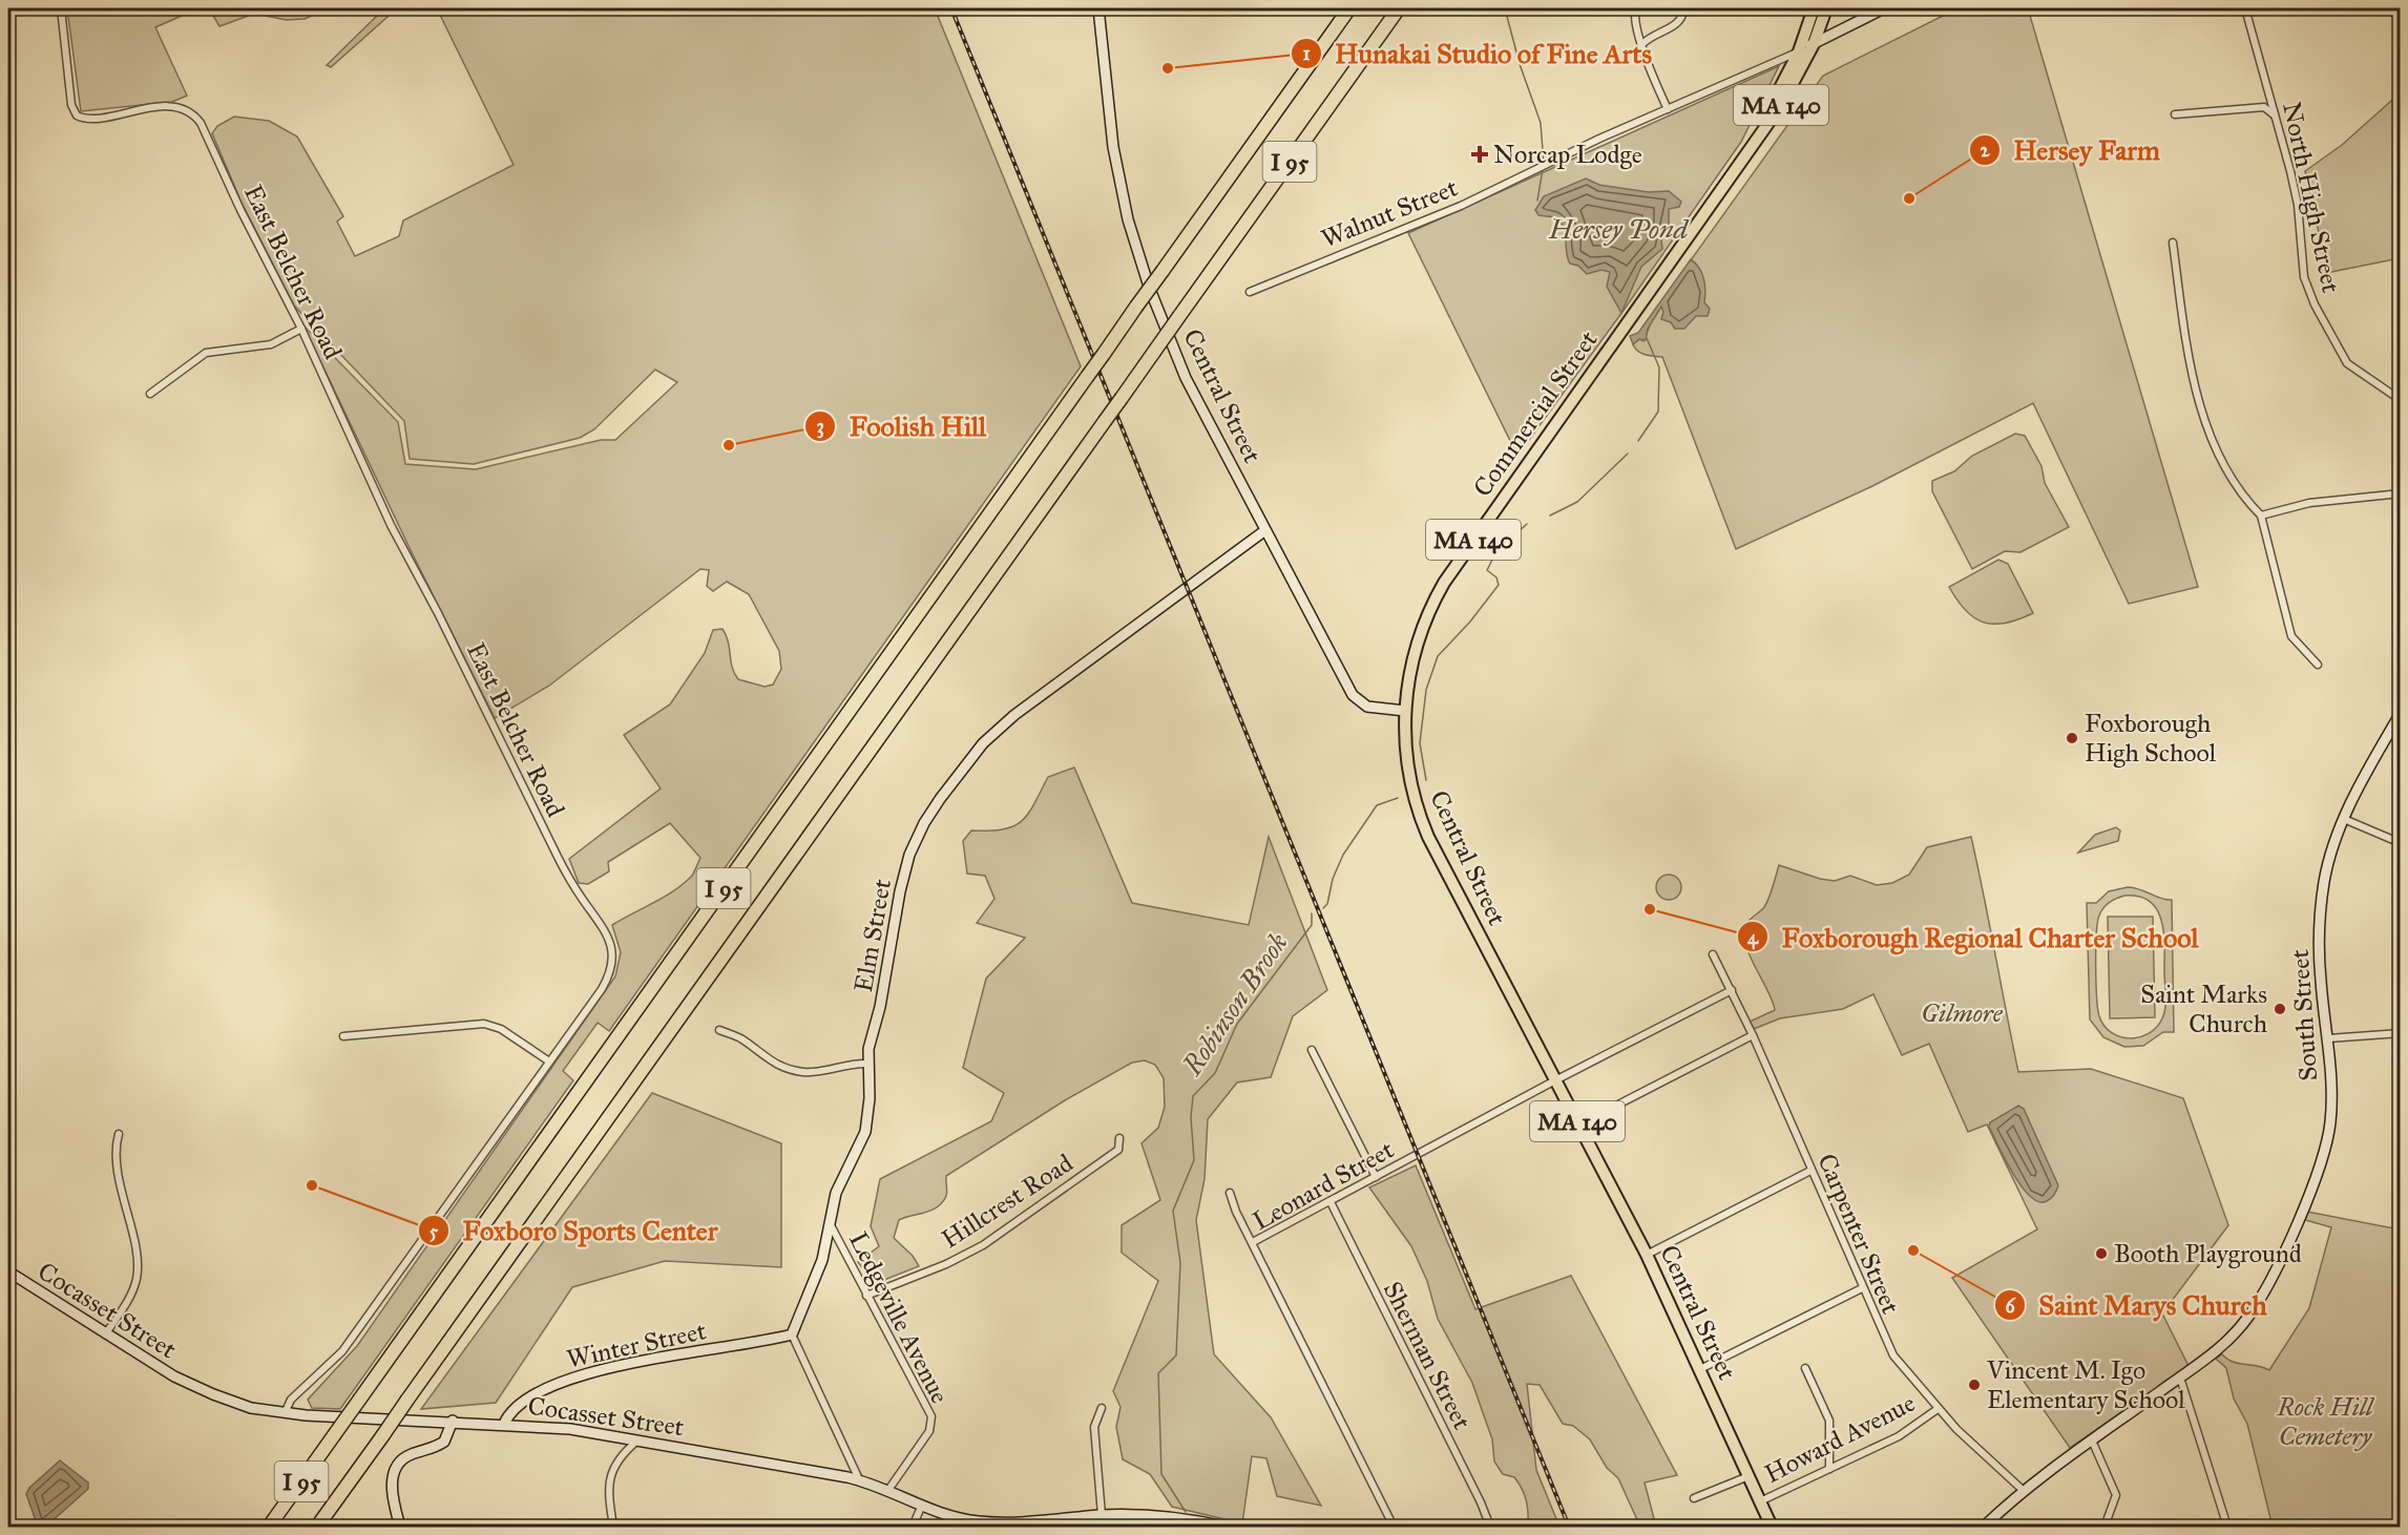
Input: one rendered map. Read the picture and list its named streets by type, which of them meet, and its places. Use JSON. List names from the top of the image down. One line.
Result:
{"streets":{"highway":["I 95"],"main road":["MA 140","Walnut Street","Central Street","Commercial Street","Elm Street","South Street","Cocasset Street","Winter Street"],"street":["North High Street","East Belcher Road","Leonard Street","Hillcrest Road","Carpenter Street","Ledgeville Avenue","Sherman Street","Howard Avenue"]},"crossings":[["Walnut Street","Commercial Street"],["East Belcher Road","Cocasset Street"],["Central Street","Commercial Street"],["Central Street","Elm Street"],["Central Street","Leonard Street"],["Central Street","Howard Avenue"],["Elm Street","Ledgeville Avenue"],["Elm Street","Winter Street"],["South Street","Carpenter Street"],["Leonard Street","Carpenter Street"],["Leonard Street","Sherman Street"],["Hillcrest Road","Ledgeville Avenue"],["Carpenter Street","Howard Avenue"],["Cocasset Street","Ledgeville Avenue"],["Cocasset Street","Winter Street"]],"water":["Hersey Pond","Robinson Brook"],"parks":["Gilmore","Rock Hill Cemetery"],"places":{"other":["Hunakai Studio of Fine Arts","Hersey Farm","Foolish Hill","Foxborough High School","Foxborough Regional Charter School","Saint Marks Church","Foxboro Sports Center","Saint Marys Church","Booth Playground","Vincent M. Igo Elementary School"],"health":["Norcap Lodge"]}}
